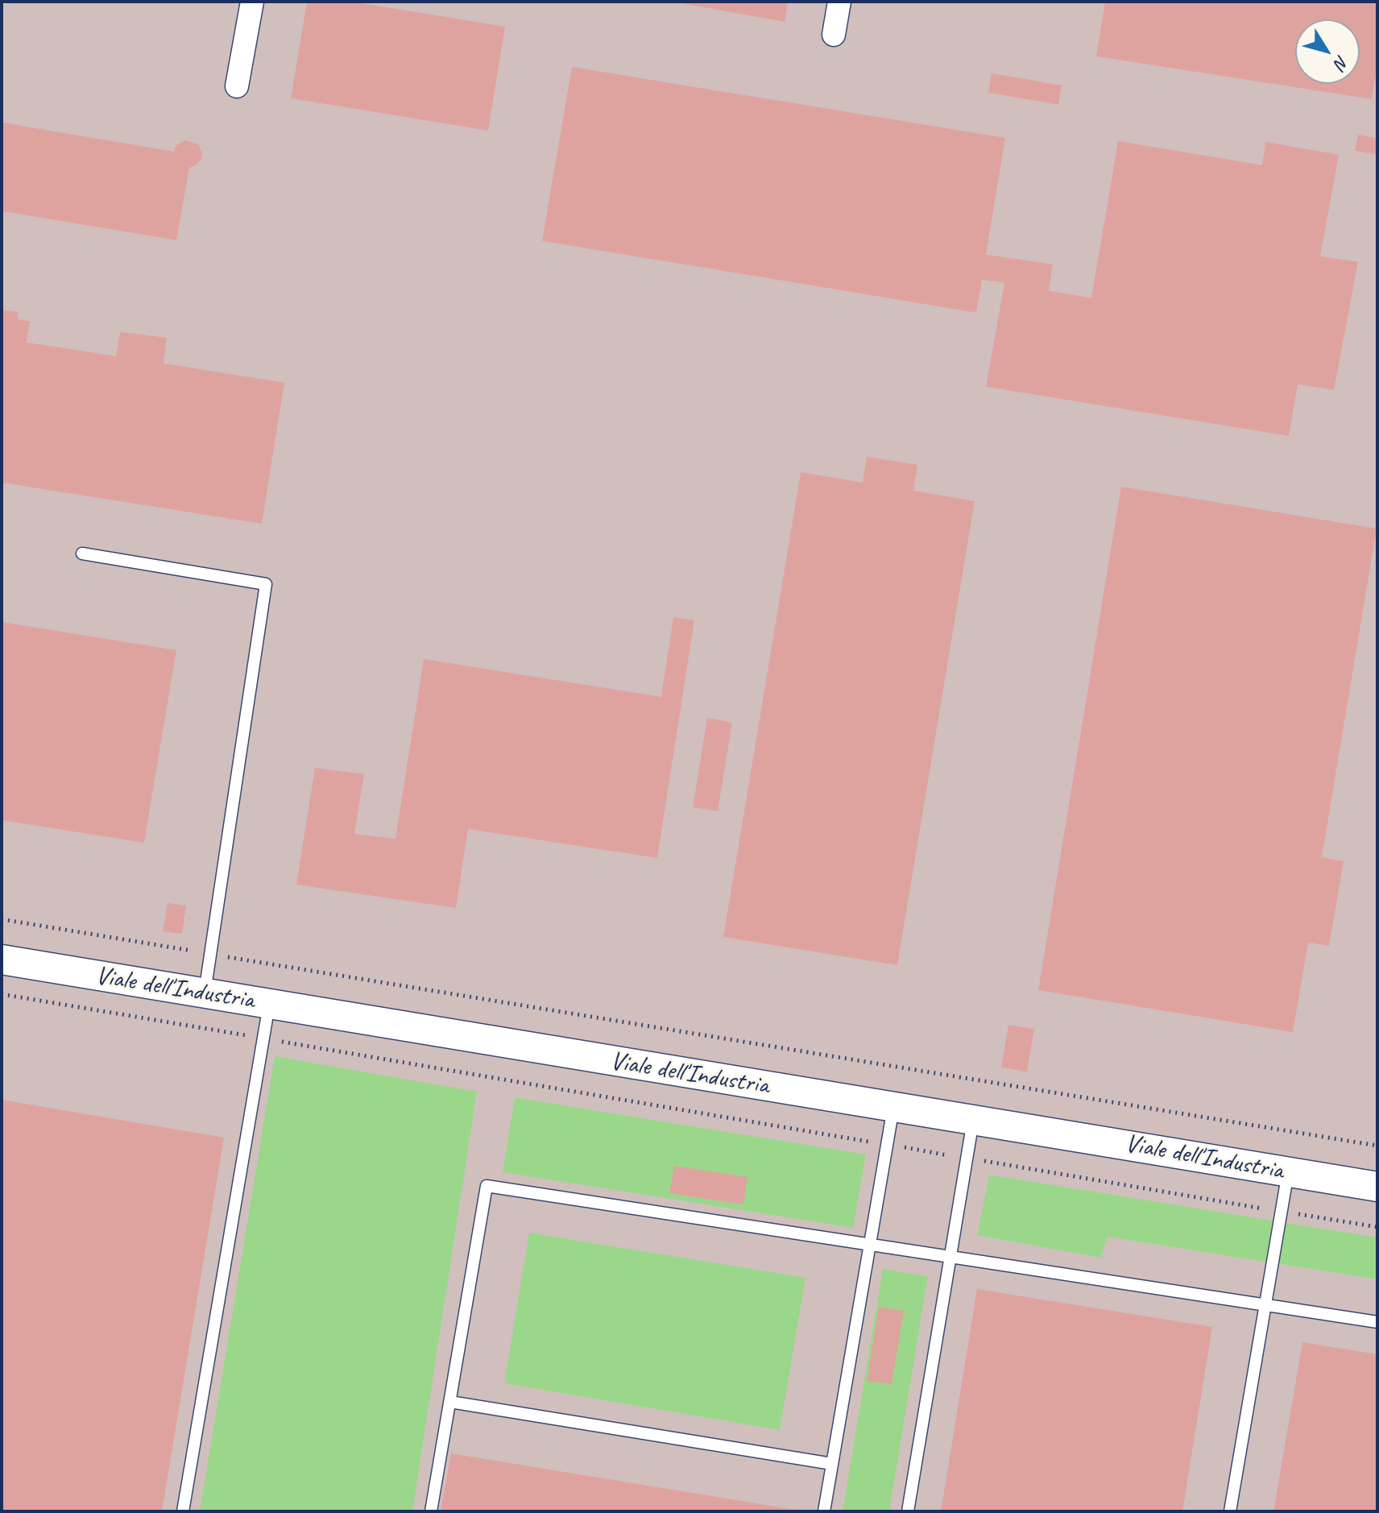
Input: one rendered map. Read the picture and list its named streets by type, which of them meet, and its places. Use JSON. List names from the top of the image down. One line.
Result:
{"streets":{"street":["Viale dell'Industria"]},"north":"bottom right"}
